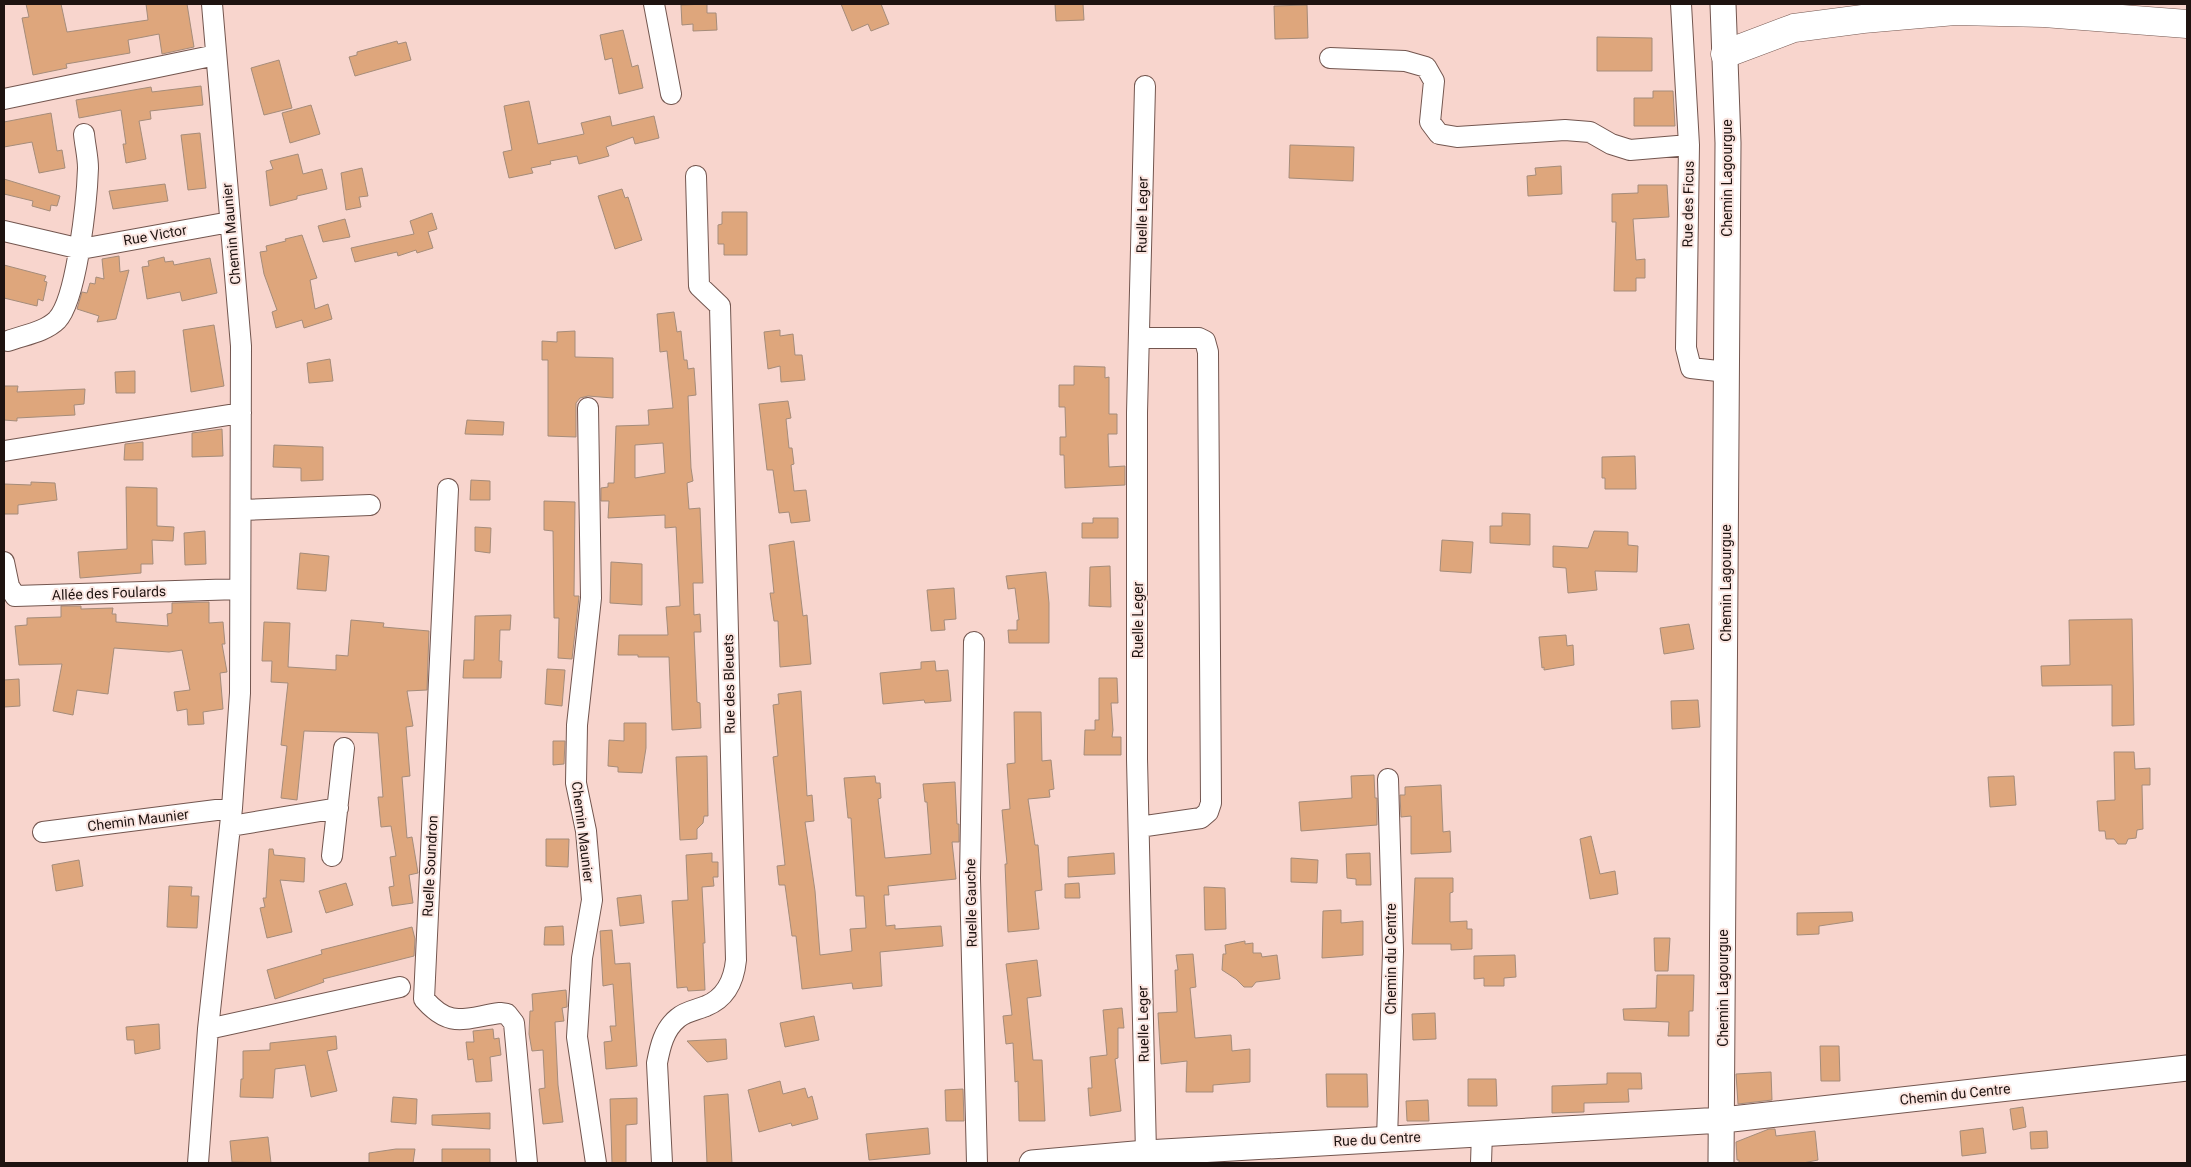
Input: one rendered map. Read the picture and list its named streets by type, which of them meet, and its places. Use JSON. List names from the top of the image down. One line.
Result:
{"streets":{"street":["Chemin Lagourgue","Rue des Ficus","Ruelle Leger","Chemin Maunier","Rue Victor","Allée des Foulards","Rue des Bleuets","Ruelle Soundron","Ruelle Gauche","Chemin du Centre","Rue du Centre"]},"crossings":[["Chemin Lagourgue","Rue des Ficus"],["Chemin Lagourgue","Chemin du Centre"],["Chemin Lagourgue","Rue du Centre"],["Ruelle Leger","Rue du Centre"],["Chemin Maunier","Rue Victor"],["Chemin Maunier","Allée des Foulards"],["Chemin du Centre","Rue du Centre"]]}
